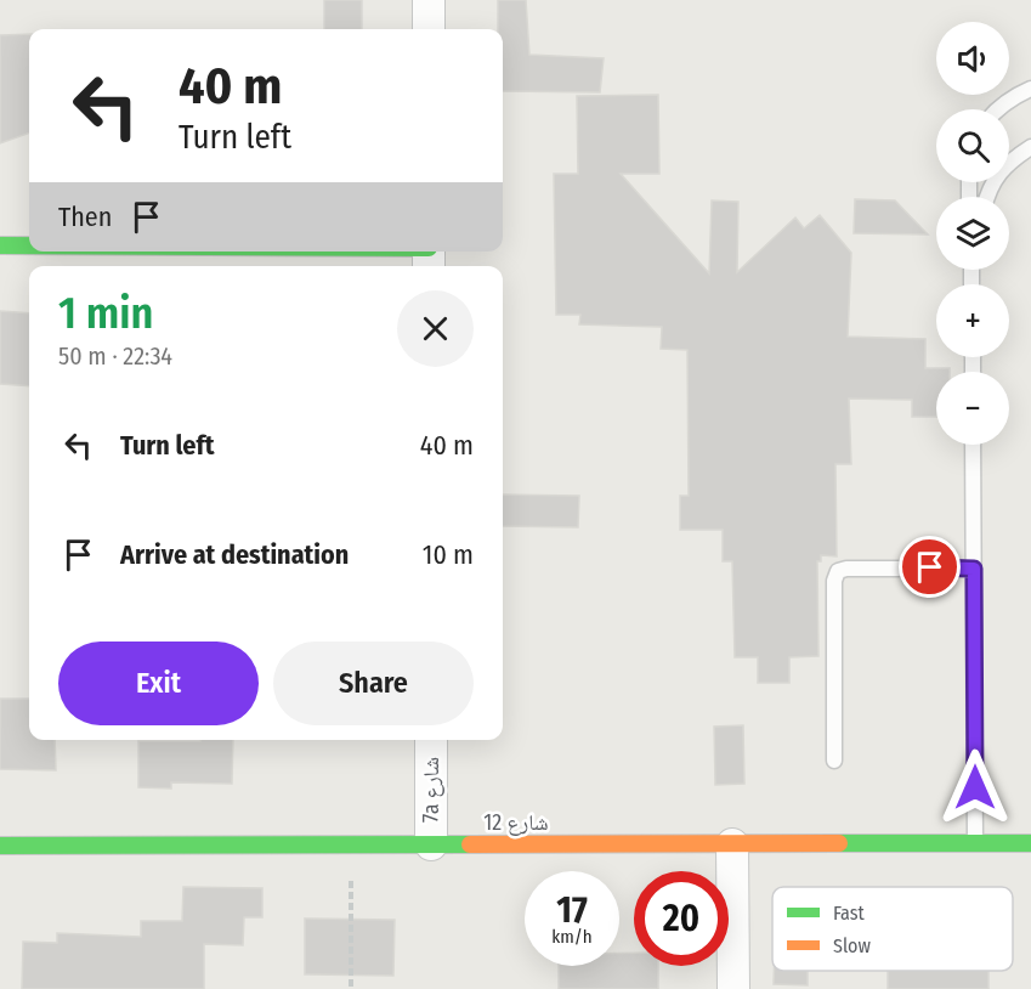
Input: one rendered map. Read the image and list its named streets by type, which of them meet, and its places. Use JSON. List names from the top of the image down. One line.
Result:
{"streets":{"street":["7a شارع","شارع 12"]},"crossings":[["7a شارع","شارع 12"]],"legend":["Fast","Slow"],"page":{"map_buttons":["+","−"],"turn":["40 m","Turn left"],"then":"Then","heading":["1 min","50 m · 22:34"],"list":[{"name":"Turn left","value":"40 m"},{"name":"Arrive at destination","value":"10 m"}],"buttons":["Exit","Share"],"speed":"17 km/h","limit":"20"}}
